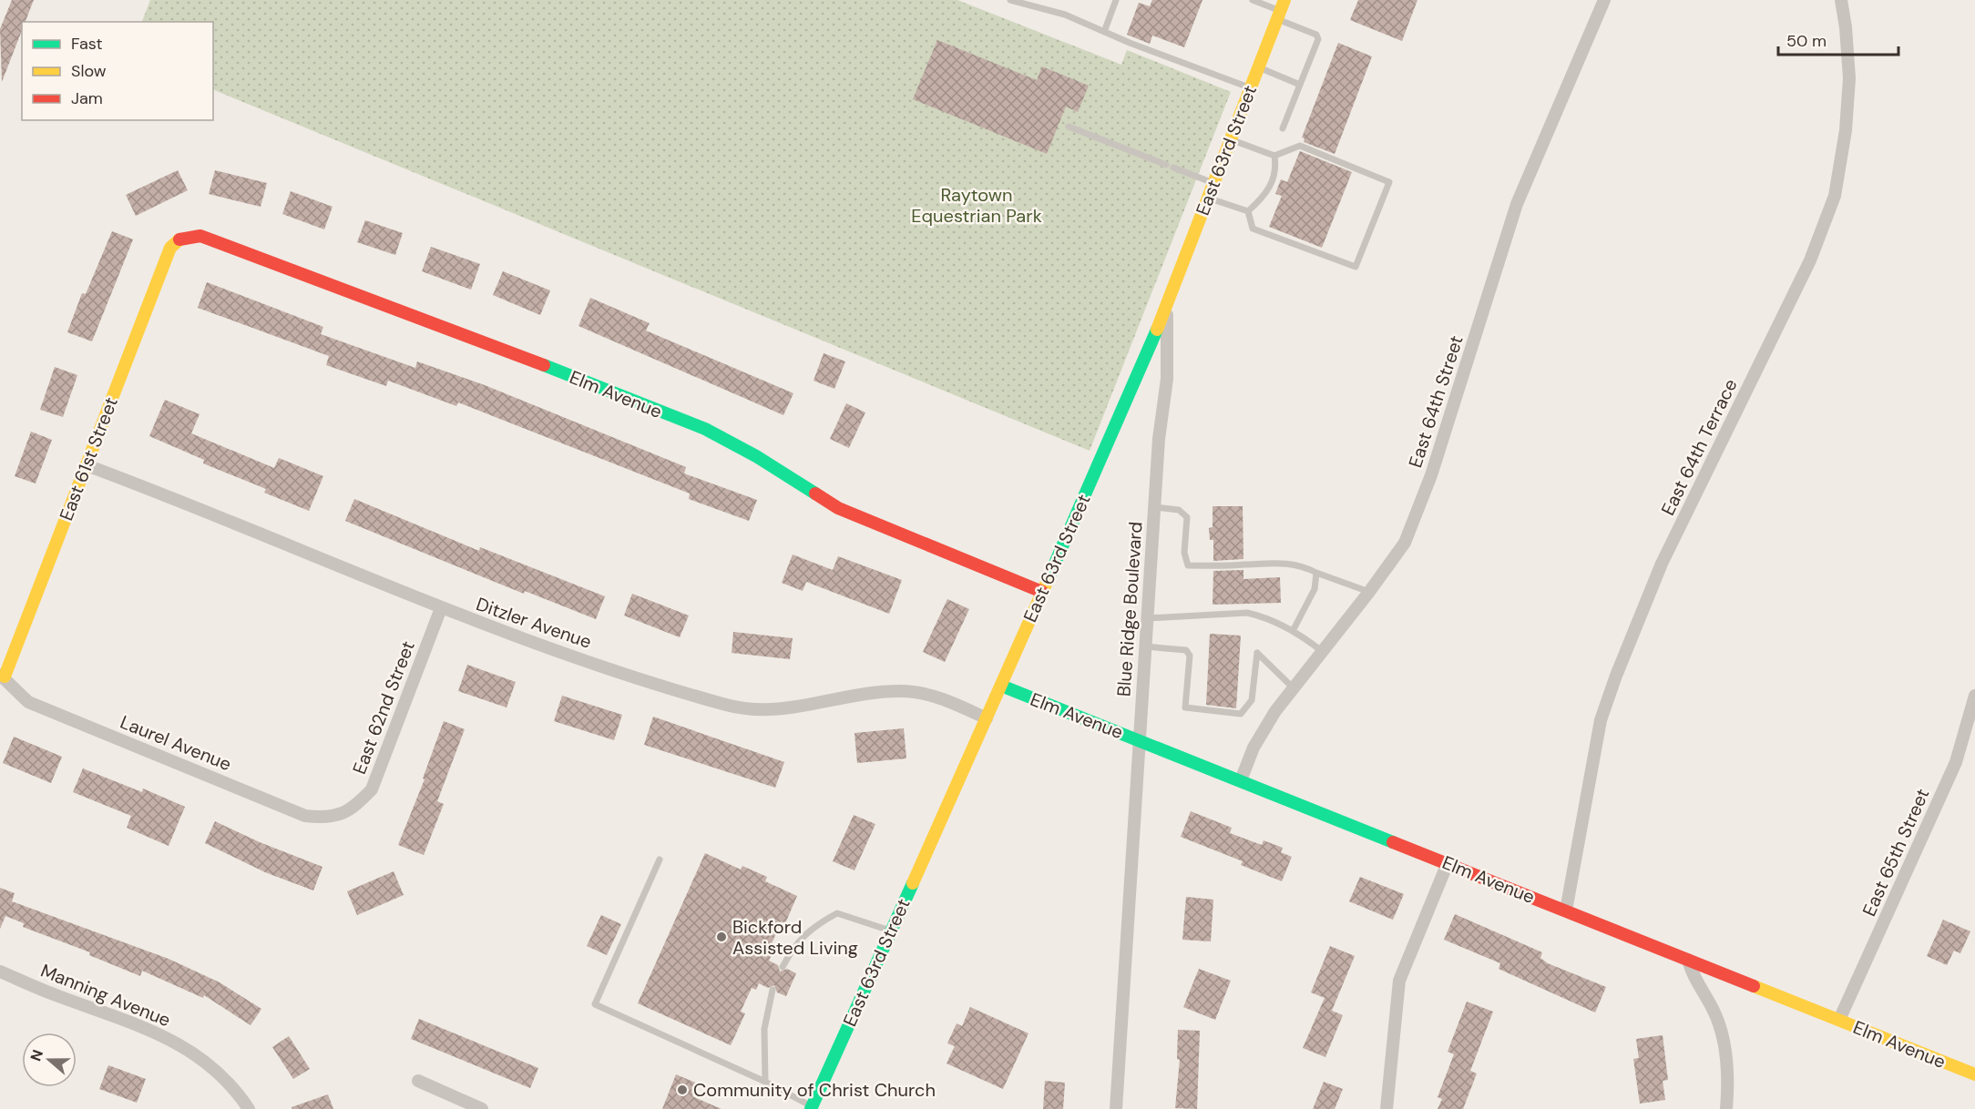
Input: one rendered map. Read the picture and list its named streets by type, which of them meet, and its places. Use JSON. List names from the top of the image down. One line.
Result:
{"streets":{"street":["East 63rd Street","Elm Avenue","East 64th Street","East 64th Terrace","East 61st Street","Blue Ridge Boulevard","Ditzler Avenue","East 62nd Street","Laurel Avenue","East 65th Street","Manning Avenue"]},"crossings":[["East 63rd Street","Elm Avenue"],["East 63rd Street","Blue Ridge Boulevard"],["East 63rd Street","Ditzler Avenue"],["Elm Avenue","East 64th Street"],["Elm Avenue","East 64th Terrace"],["Elm Avenue","East 61st Street"],["Elm Avenue","Blue Ridge Boulevard"],["Elm Avenue","East 65th Street"],["East 61st Street","Ditzler Avenue"],["East 61st Street","Laurel Avenue"],["Ditzler Avenue","East 62nd Street"],["East 62nd Street","Laurel Avenue"]],"parks":["Raytown Equestrian Park"],"places":["Bickford Assisted Living","Community of Christ Church"],"legend":["Fast","Slow","Jam"],"scale_bar":"50 m","north":"left"}
